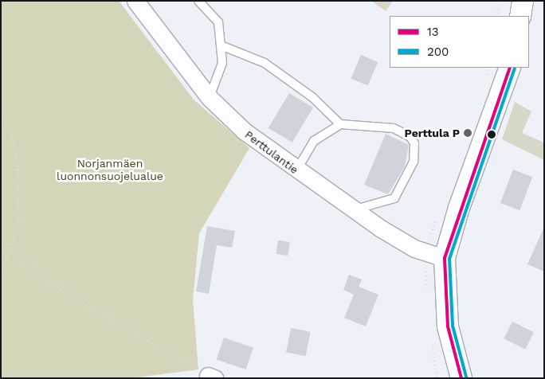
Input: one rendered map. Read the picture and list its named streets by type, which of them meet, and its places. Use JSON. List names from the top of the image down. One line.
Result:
{"streets":{"street":["Perttulantie"]},"parks":["Norjanmäen luonnonsuojelualue"],"places":["Perttula P"],"lines":["transit line 13","transit line 200"],"legend":["13","200"]}
